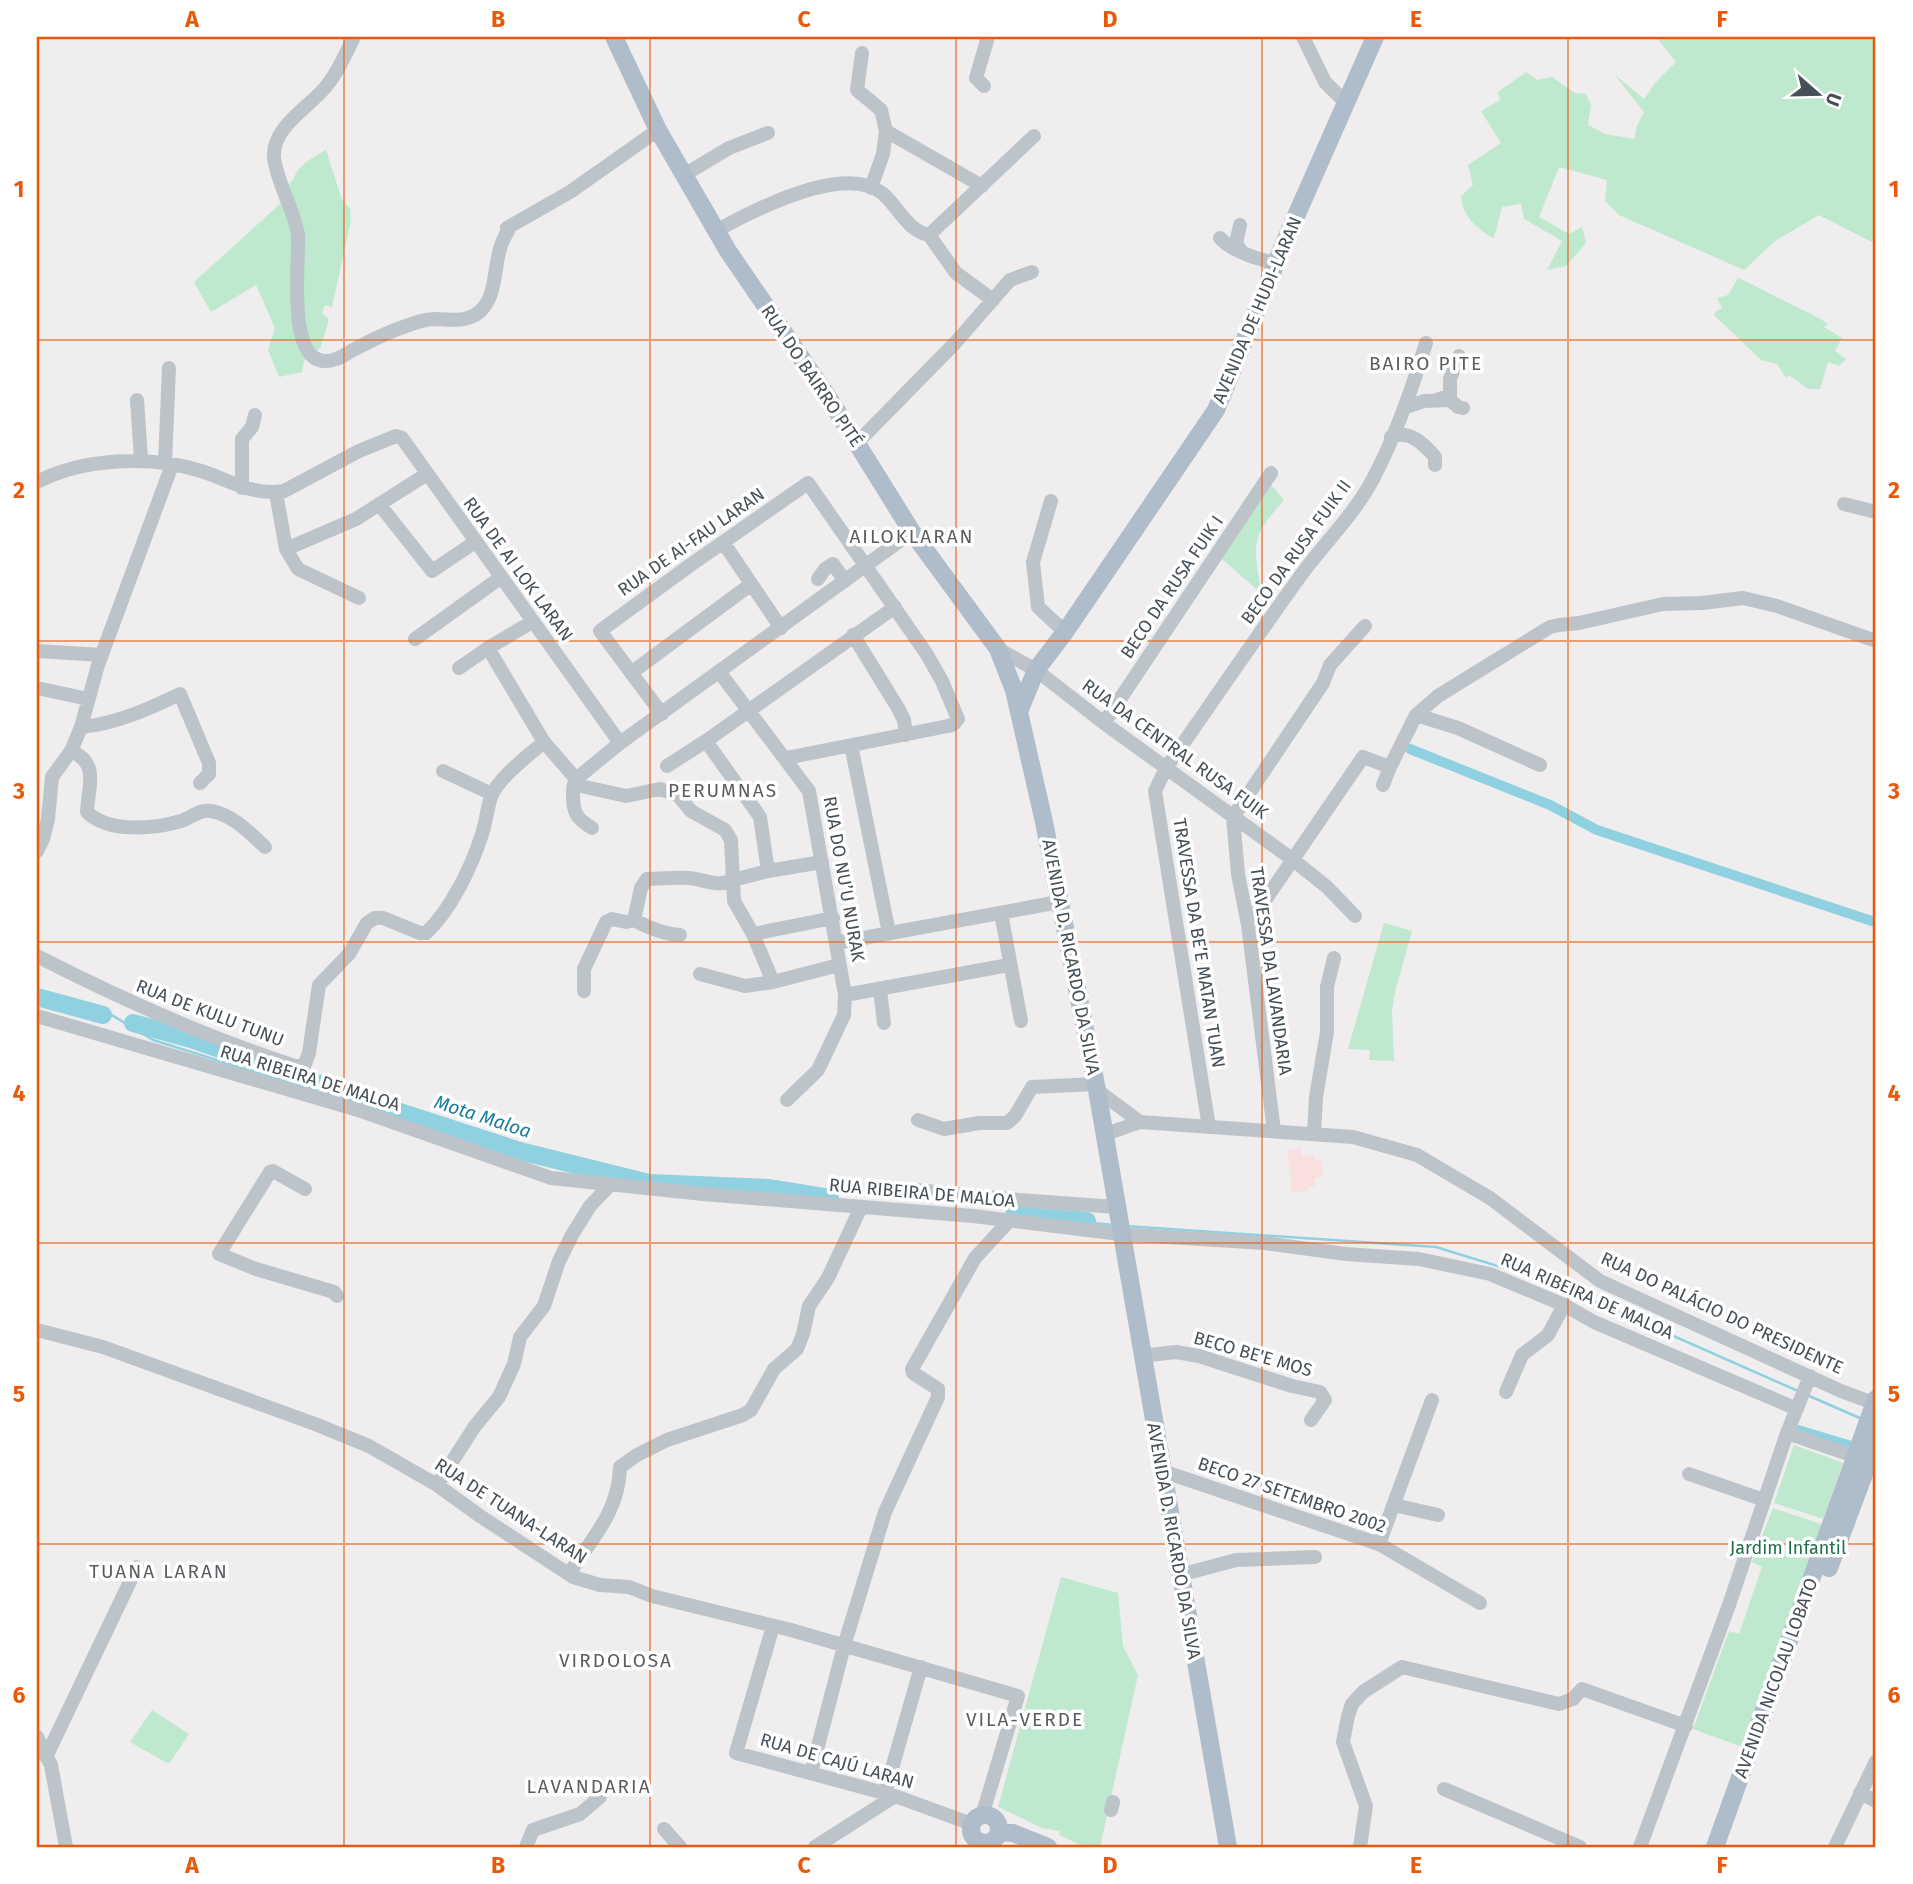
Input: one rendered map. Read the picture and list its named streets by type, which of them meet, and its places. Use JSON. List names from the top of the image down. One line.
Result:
{"streets":{"main road":["AVENIDA DE HUDI-LARAN","RUA DO BAIRRO PITÉ","AVENIDA D. RICARDO DA SILVA","AVENIDA NICOLAU LOBATO"],"street":["RUA DE AI-FAU LARAN","BECO DA RUSA FUIK II","RUA DE AI LOK LARAN","BECO DA RUSA FUIK I","RUA DA CENTRAL RUSA FUIK","RUA DO NU’U NURAK","TRAVESSA DA BE’E MATAN TUAN","TRAVESSA DA LAVANDARIA","RUA DE KULU TUNU","RUA RIBEIRA DE MALOA","RUA DO PALÁCIO DO PRESIDENTE","BECO BE'E MOS","BECO 27 SETEMBRO 2002","RUA DE TUANA-LARAN","RUA DE CAJÚ LARAN"]},"crossings":[["AVENIDA DE HUDI-LARAN","RUA DO BAIRRO PITÉ"],["AVENIDA DE HUDI-LARAN","RUA DA CENTRAL RUSA FUIK"],["AVENIDA DE HUDI-LARAN","AVENIDA D. RICARDO DA SILVA"],["RUA DO BAIRRO PITÉ","RUA DA CENTRAL RUSA FUIK"],["RUA DO BAIRRO PITÉ","AVENIDA D. RICARDO DA SILVA"],["BECO DA RUSA FUIK II","RUA DA CENTRAL RUSA FUIK"],["BECO DA RUSA FUIK II","TRAVESSA DA BE’E MATAN TUAN"],["BECO DA RUSA FUIK I","RUA DA CENTRAL RUSA FUIK"],["RUA DA CENTRAL RUSA FUIK","TRAVESSA DA BE’E MATAN TUAN"],["RUA DA CENTRAL RUSA FUIK","TRAVESSA DA LAVANDARIA"],["TRAVESSA DA BE’E MATAN TUAN","RUA DO PALÁCIO DO PRESIDENTE"],["AVENIDA D. RICARDO DA SILVA","RUA RIBEIRA DE MALOA"],["AVENIDA D. RICARDO DA SILVA","BECO BE'E MOS"],["AVENIDA D. RICARDO DA SILVA","BECO 27 SETEMBRO 2002"],["TRAVESSA DA LAVANDARIA","RUA DO PALÁCIO DO PRESIDENTE"],["RUA DO PALÁCIO DO PRESIDENTE","AVENIDA NICOLAU LOBATO"],["RUA DE TUANA-LARAN","RUA DE CAJÚ LARAN"]],"districts":["BAIRO PITE","AILOKLARAN","PERUMNAS","TUANA LARAN","VIRDOLOSA","VILA-VERDE","LAVANDARIA"],"water":["Mota Maloa"],"parks":["Jardim Infantil"],"north":"right","grid":{"columns":["A","B","C","D","E","F"],"rows":["1","2","3","4","5","6"]}}
